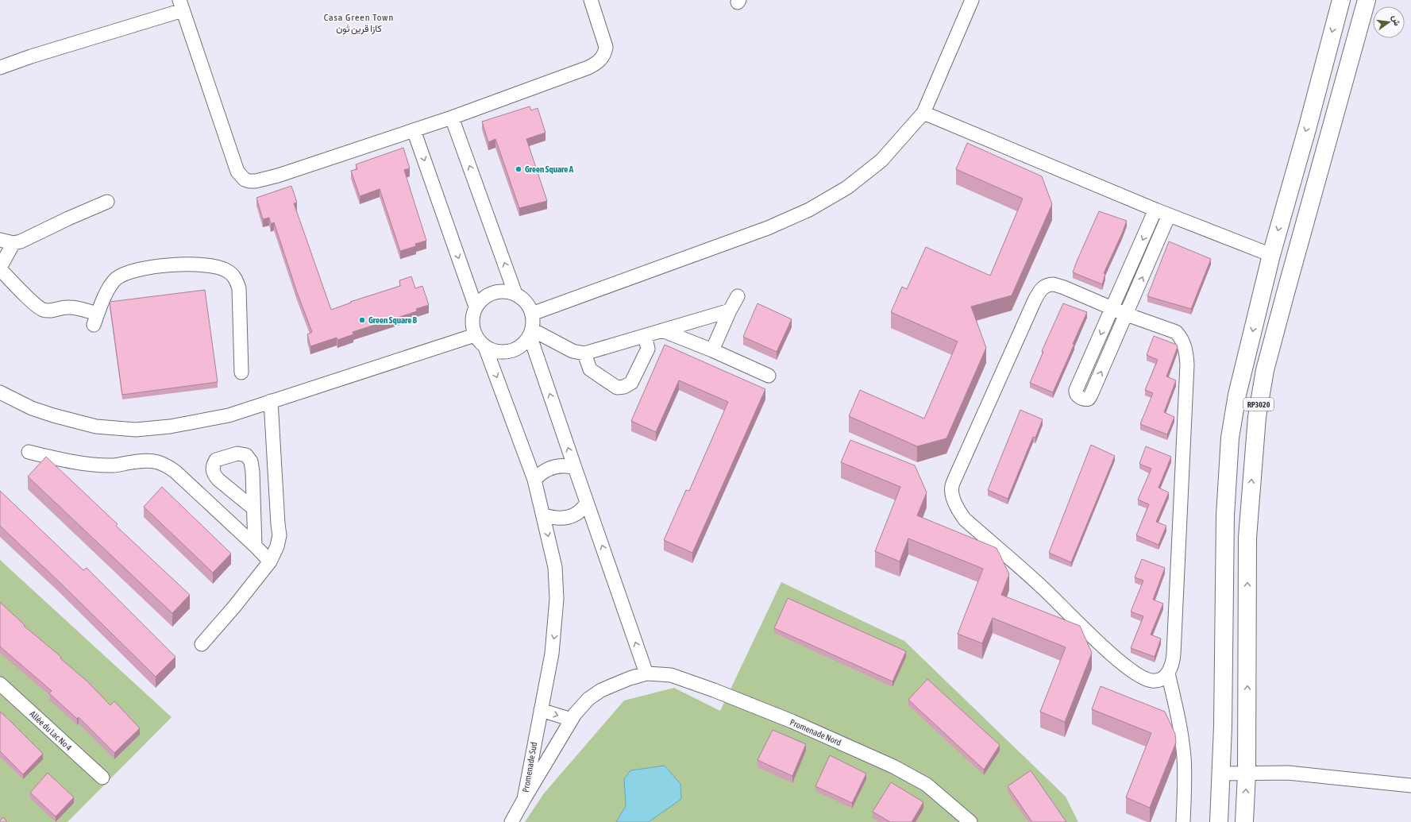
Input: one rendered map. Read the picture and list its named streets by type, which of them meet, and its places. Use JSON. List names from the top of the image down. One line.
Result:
{"streets":{"highway":["RP3020"],"street":["Allée du Lac No 4","Promenade Nord","Promenade Sud"]},"crossings":[["Promenade Nord","Promenade Sud"]],"districts":["Casa Green Town كازا قرين تَون"],"places":["Green Square A","Green Square B"],"north":"right"}
